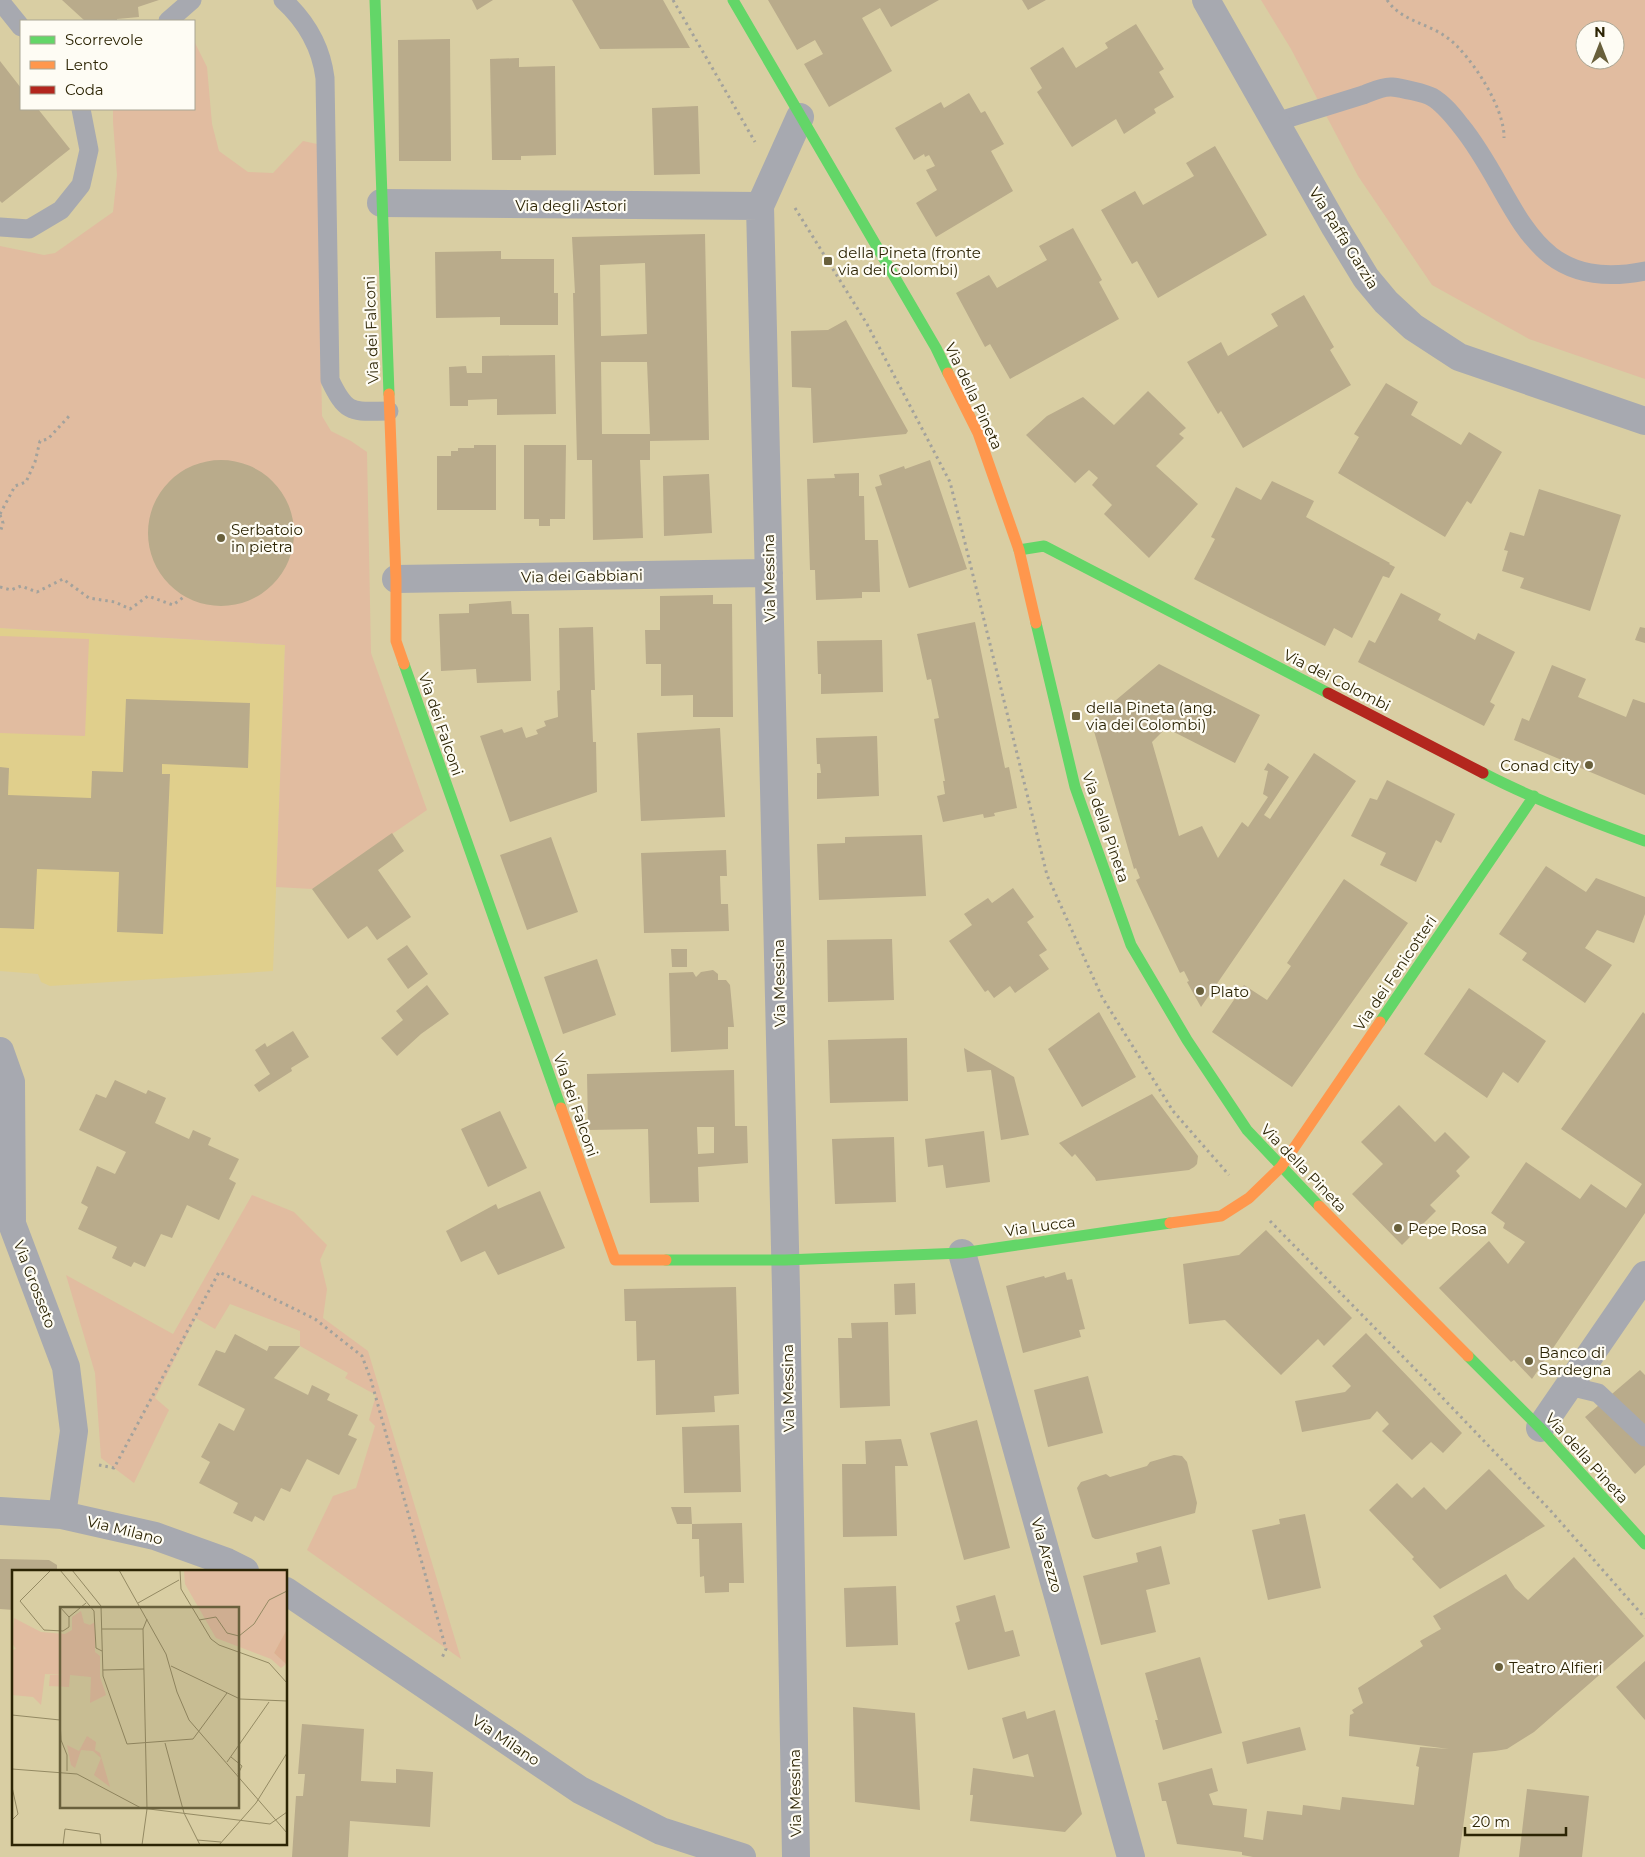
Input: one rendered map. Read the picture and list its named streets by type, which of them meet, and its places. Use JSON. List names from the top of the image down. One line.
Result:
{"streets":{"street":["Via degli Astori","Via Raffa Garzia","Via dei Falconi","Via della Pineta","Via dei Gabbiani","Via Messina","Via dei Colombi","Via dei Fenicotteri","Via Lucca","Via Grosseto","Via Milano","Via Arezzo"]},"crossings":[["Via degli Astori","Via dei Falconi"],["Via degli Astori","Via Messina"],["Via dei Falconi","Via dei Gabbiani"],["Via dei Falconi","Via Messina"],["Via dei Falconi","Via Lucca"],["Via della Pineta","Via Messina"],["Via della Pineta","Via dei Colombi"],["Via della Pineta","Via dei Fenicotteri"],["Via della Pineta","Via Lucca"],["Via dei Gabbiani","Via Messina"],["Via Messina","Via Lucca"],["Via dei Colombi","Via dei Fenicotteri"],["Via dei Fenicotteri","Via Lucca"],["Via Lucca","Via Arezzo"],["Via Grosseto","Via Milano"]],"places":{"transit":["della Pineta (fronte via dei Colombi)","della Pineta (ang. via dei Colombi)"],"other":["Serbatoio in pietra","Conad city","Plato","Pepe Rosa","Banco di Sardegna","Teatro Alfieri"]},"legend":["Scorrevole","Lento","Coda"],"scale_bar":"20 m","north":"top"}
